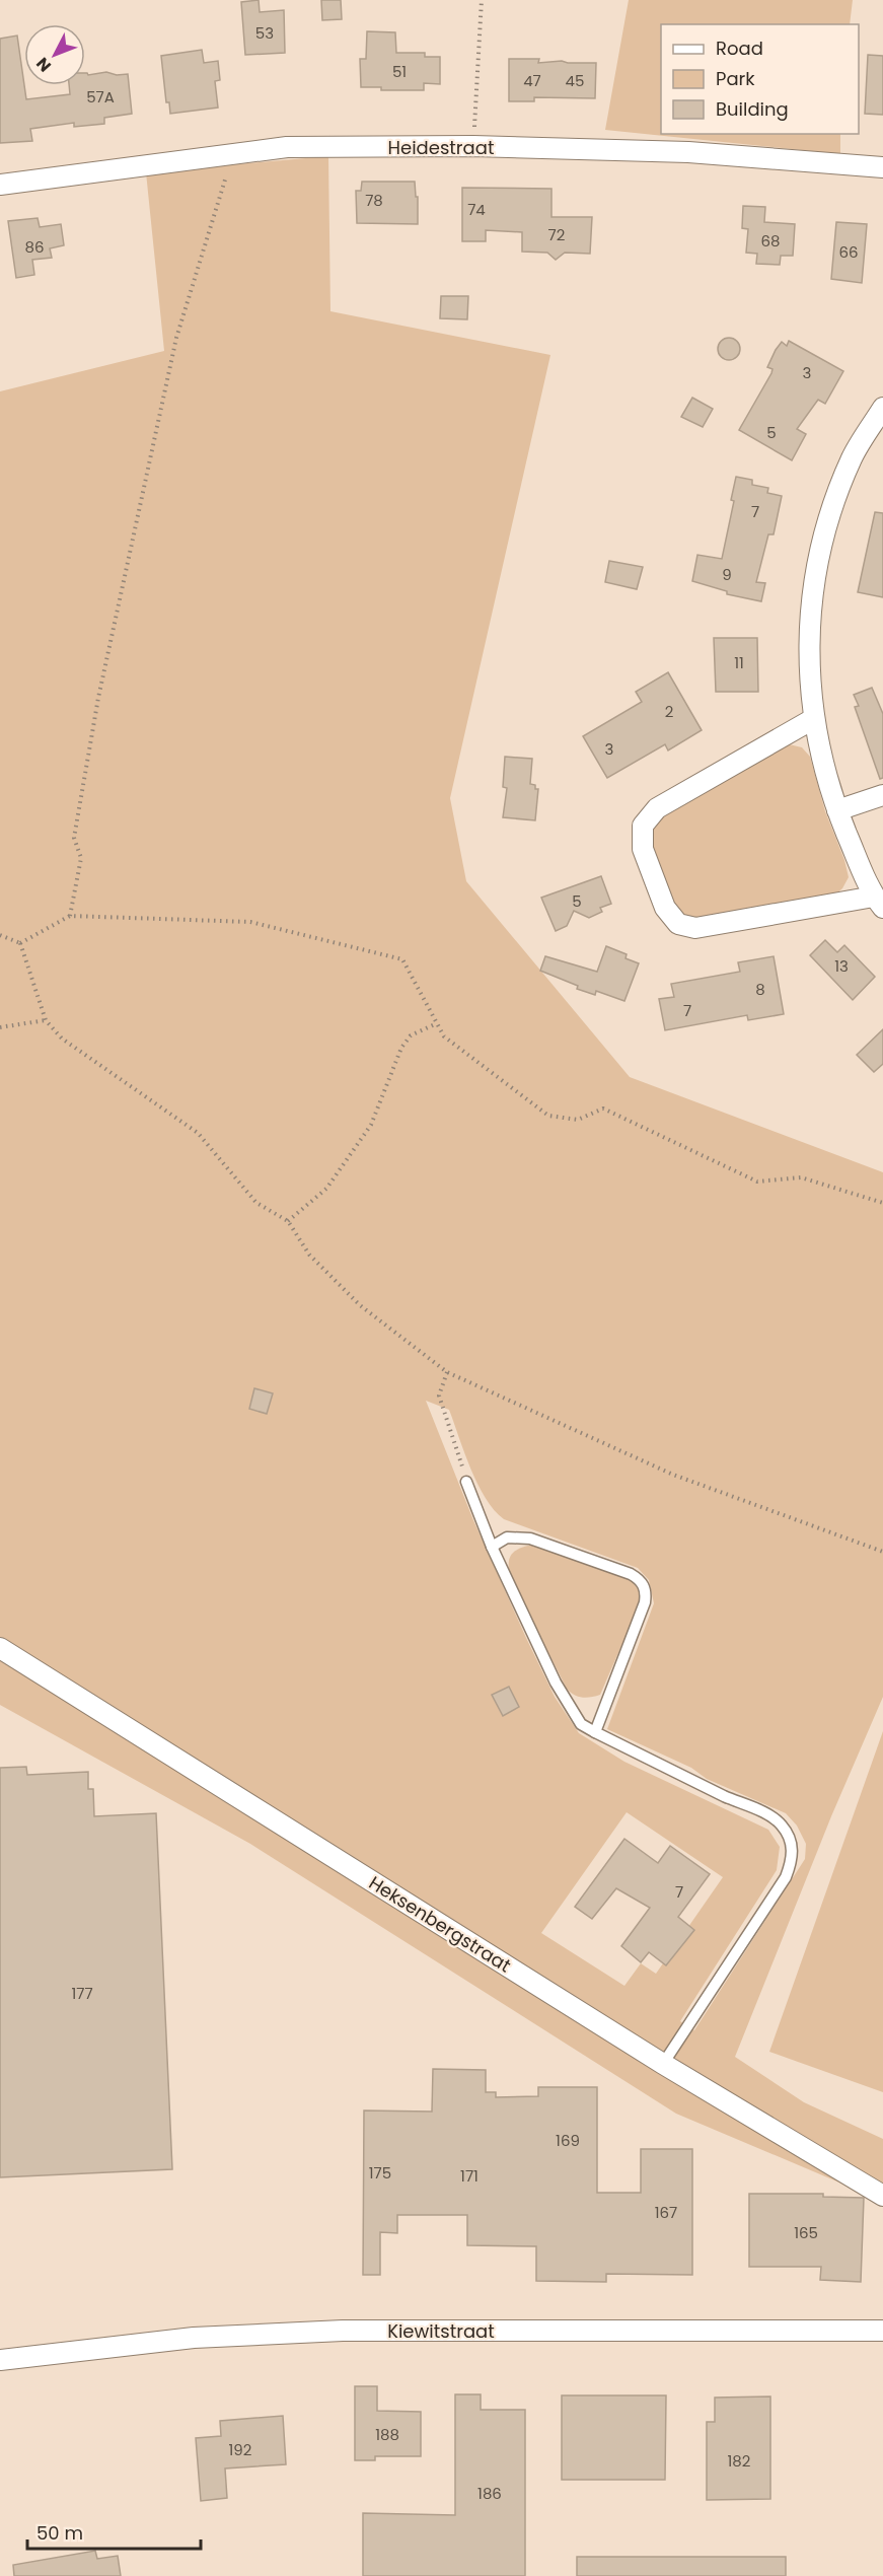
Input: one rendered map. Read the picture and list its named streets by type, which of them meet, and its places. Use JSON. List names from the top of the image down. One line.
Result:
{"streets":{"street":["Heidestraat","Heksenbergstraat","Kiewitstraat"]},"house_numbers":["53","51","47","45","57A","78","74","72","68","86","66","3","5","7","9","11","2","3","5","13","8","7","7","177","169","175","171","167","165","188","192","182","186"],"legend":["Road","Park","Building"],"scale_bar":"50 m","north":"bottom left"}
